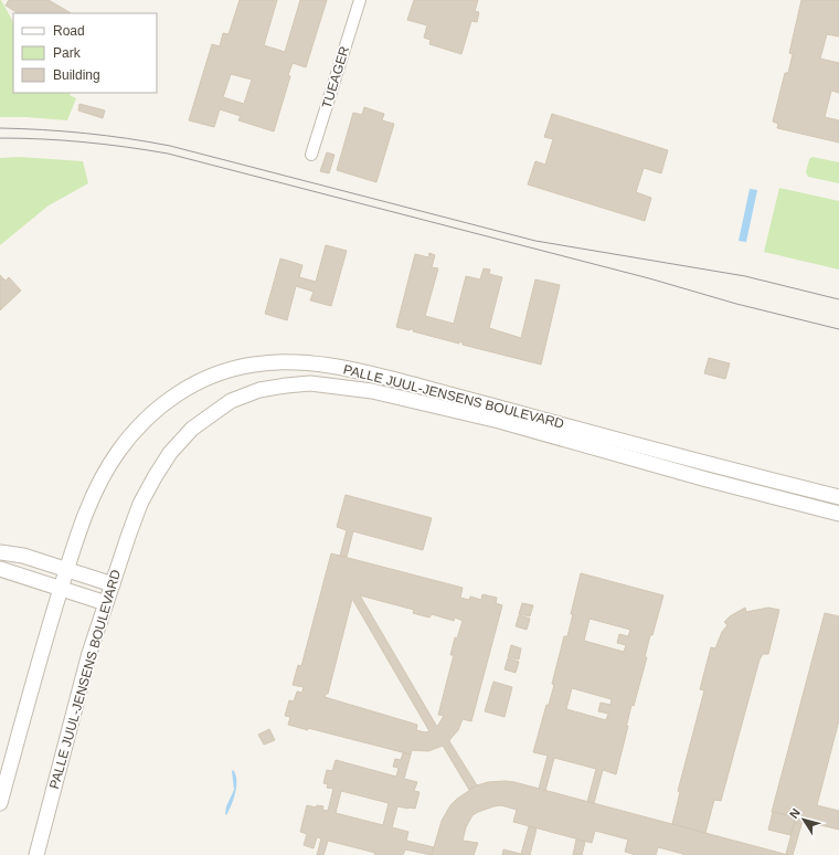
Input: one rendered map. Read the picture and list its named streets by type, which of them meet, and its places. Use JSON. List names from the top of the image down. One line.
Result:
{"streets":{"street":["TUEAGER","PALLE JUUL-JENSENS BOULEVARD"]},"legend":["Road","Park","Building"],"north":"top left"}
